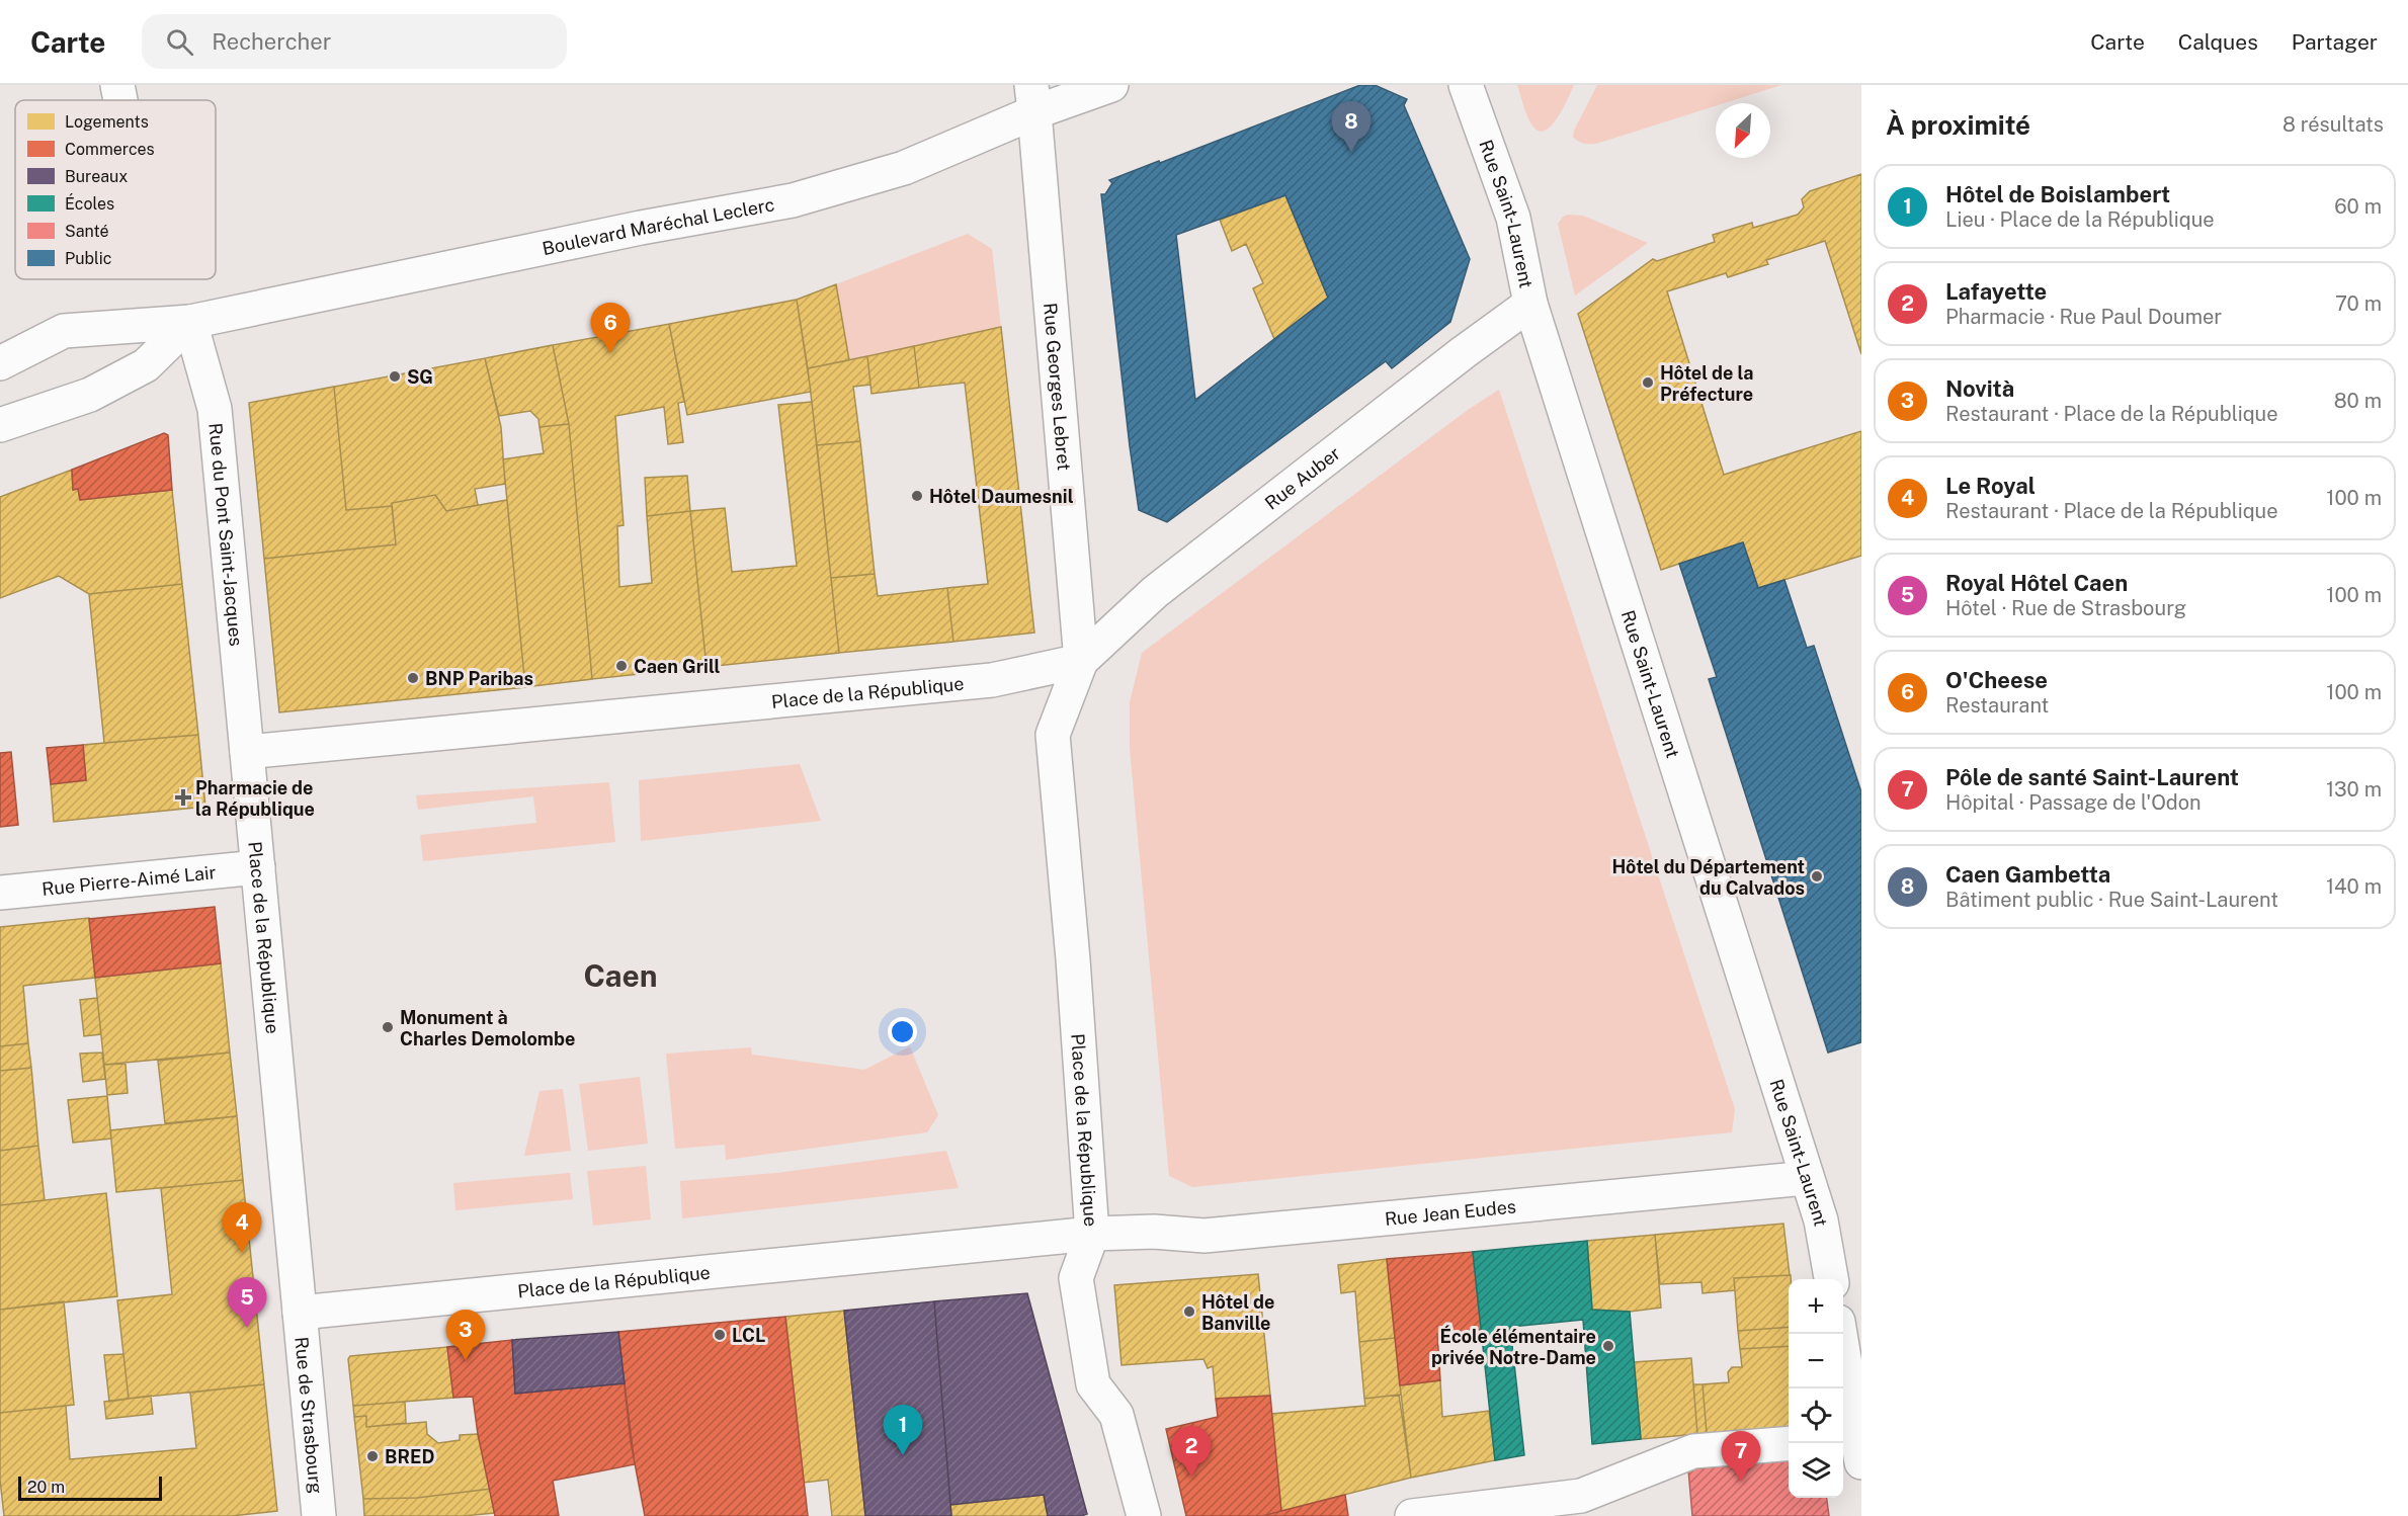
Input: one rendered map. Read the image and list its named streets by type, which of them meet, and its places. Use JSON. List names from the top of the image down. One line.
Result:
{"streets":{"street":["Rue Saint-Laurent","Boulevard Maréchal Leclerc","Rue Georges Lebret","Rue Auber","Rue du Pont Saint-Jacques","Place de la République","Rue Pierre-Aimé Lair","Rue Jean Eudes","Rue de Strasbourg"]},"crossings":[["Rue Saint-Laurent","Rue Auber"],["Rue Saint-Laurent","Rue Jean Eudes"],["Boulevard Maréchal Leclerc","Rue Georges Lebret"],["Boulevard Maréchal Leclerc","Rue du Pont Saint-Jacques"],["Rue Georges Lebret","Rue Auber"],["Rue Georges Lebret","Place de la République"],["Rue Auber","Place de la République"],["Rue du Pont Saint-Jacques","Place de la République"],["Place de la République","Rue Pierre-Aimé Lair"],["Place de la République","Rue Jean Eudes"],["Place de la République","Rue de Strasbourg"]],"districts":["Caen"],"places":{"other":["SG","Hôtel de la Préfecture","Hôtel Daumesnil","Caen Grill","BNP Paribas","Hôtel du Département du Calvados","Monument à Charles Demolombe","Hôtel de Banville","LCL","École élémentaire privée Notre-Dame","BRED"],"health":["Pharmacie de la République"]},"legend":["Logements","Commerces","Bureaux","Écoles","Santé","Public"],"scale_bar":"20 m","north":"bottom left","page":{"header":"Carte","search":"Rechercher","nav":["Carte","Calques","Partager"],"heading":["À proximité","8 résultats"],"pins":["8","6","4","5","3","1","2","7"],"list":[{"mark":"1","name":"Hôtel de Boislambert","note":"Lieu · Place de la République","value":"60 m"},{"mark":"2","name":"Lafayette","note":"Pharmacie · Rue Paul Doumer","value":"70 m"},{"mark":"3","name":"Novità","note":"Restaurant · Place de la République","value":"80 m"},{"mark":"4","name":"Le Royal","note":"Restaurant · Place de la République","value":"100 m"},{"mark":"5","name":"Royal Hôtel Caen","note":"Hôtel · Rue de Strasbourg","value":"100 m"},{"mark":"6","name":"O'Cheese","note":"Restaurant","value":"100 m"},{"mark":"7","name":"Pôle de santé Saint-Laurent","note":"Hôpital · Passage de l'Odon","value":"130 m"},{"mark":"8","name":"Caen Gambetta","note":"Bâtiment public · Rue Saint-Laurent","value":"140 m"}],"map_buttons":["+","−"],"scale":"20 m"}}
